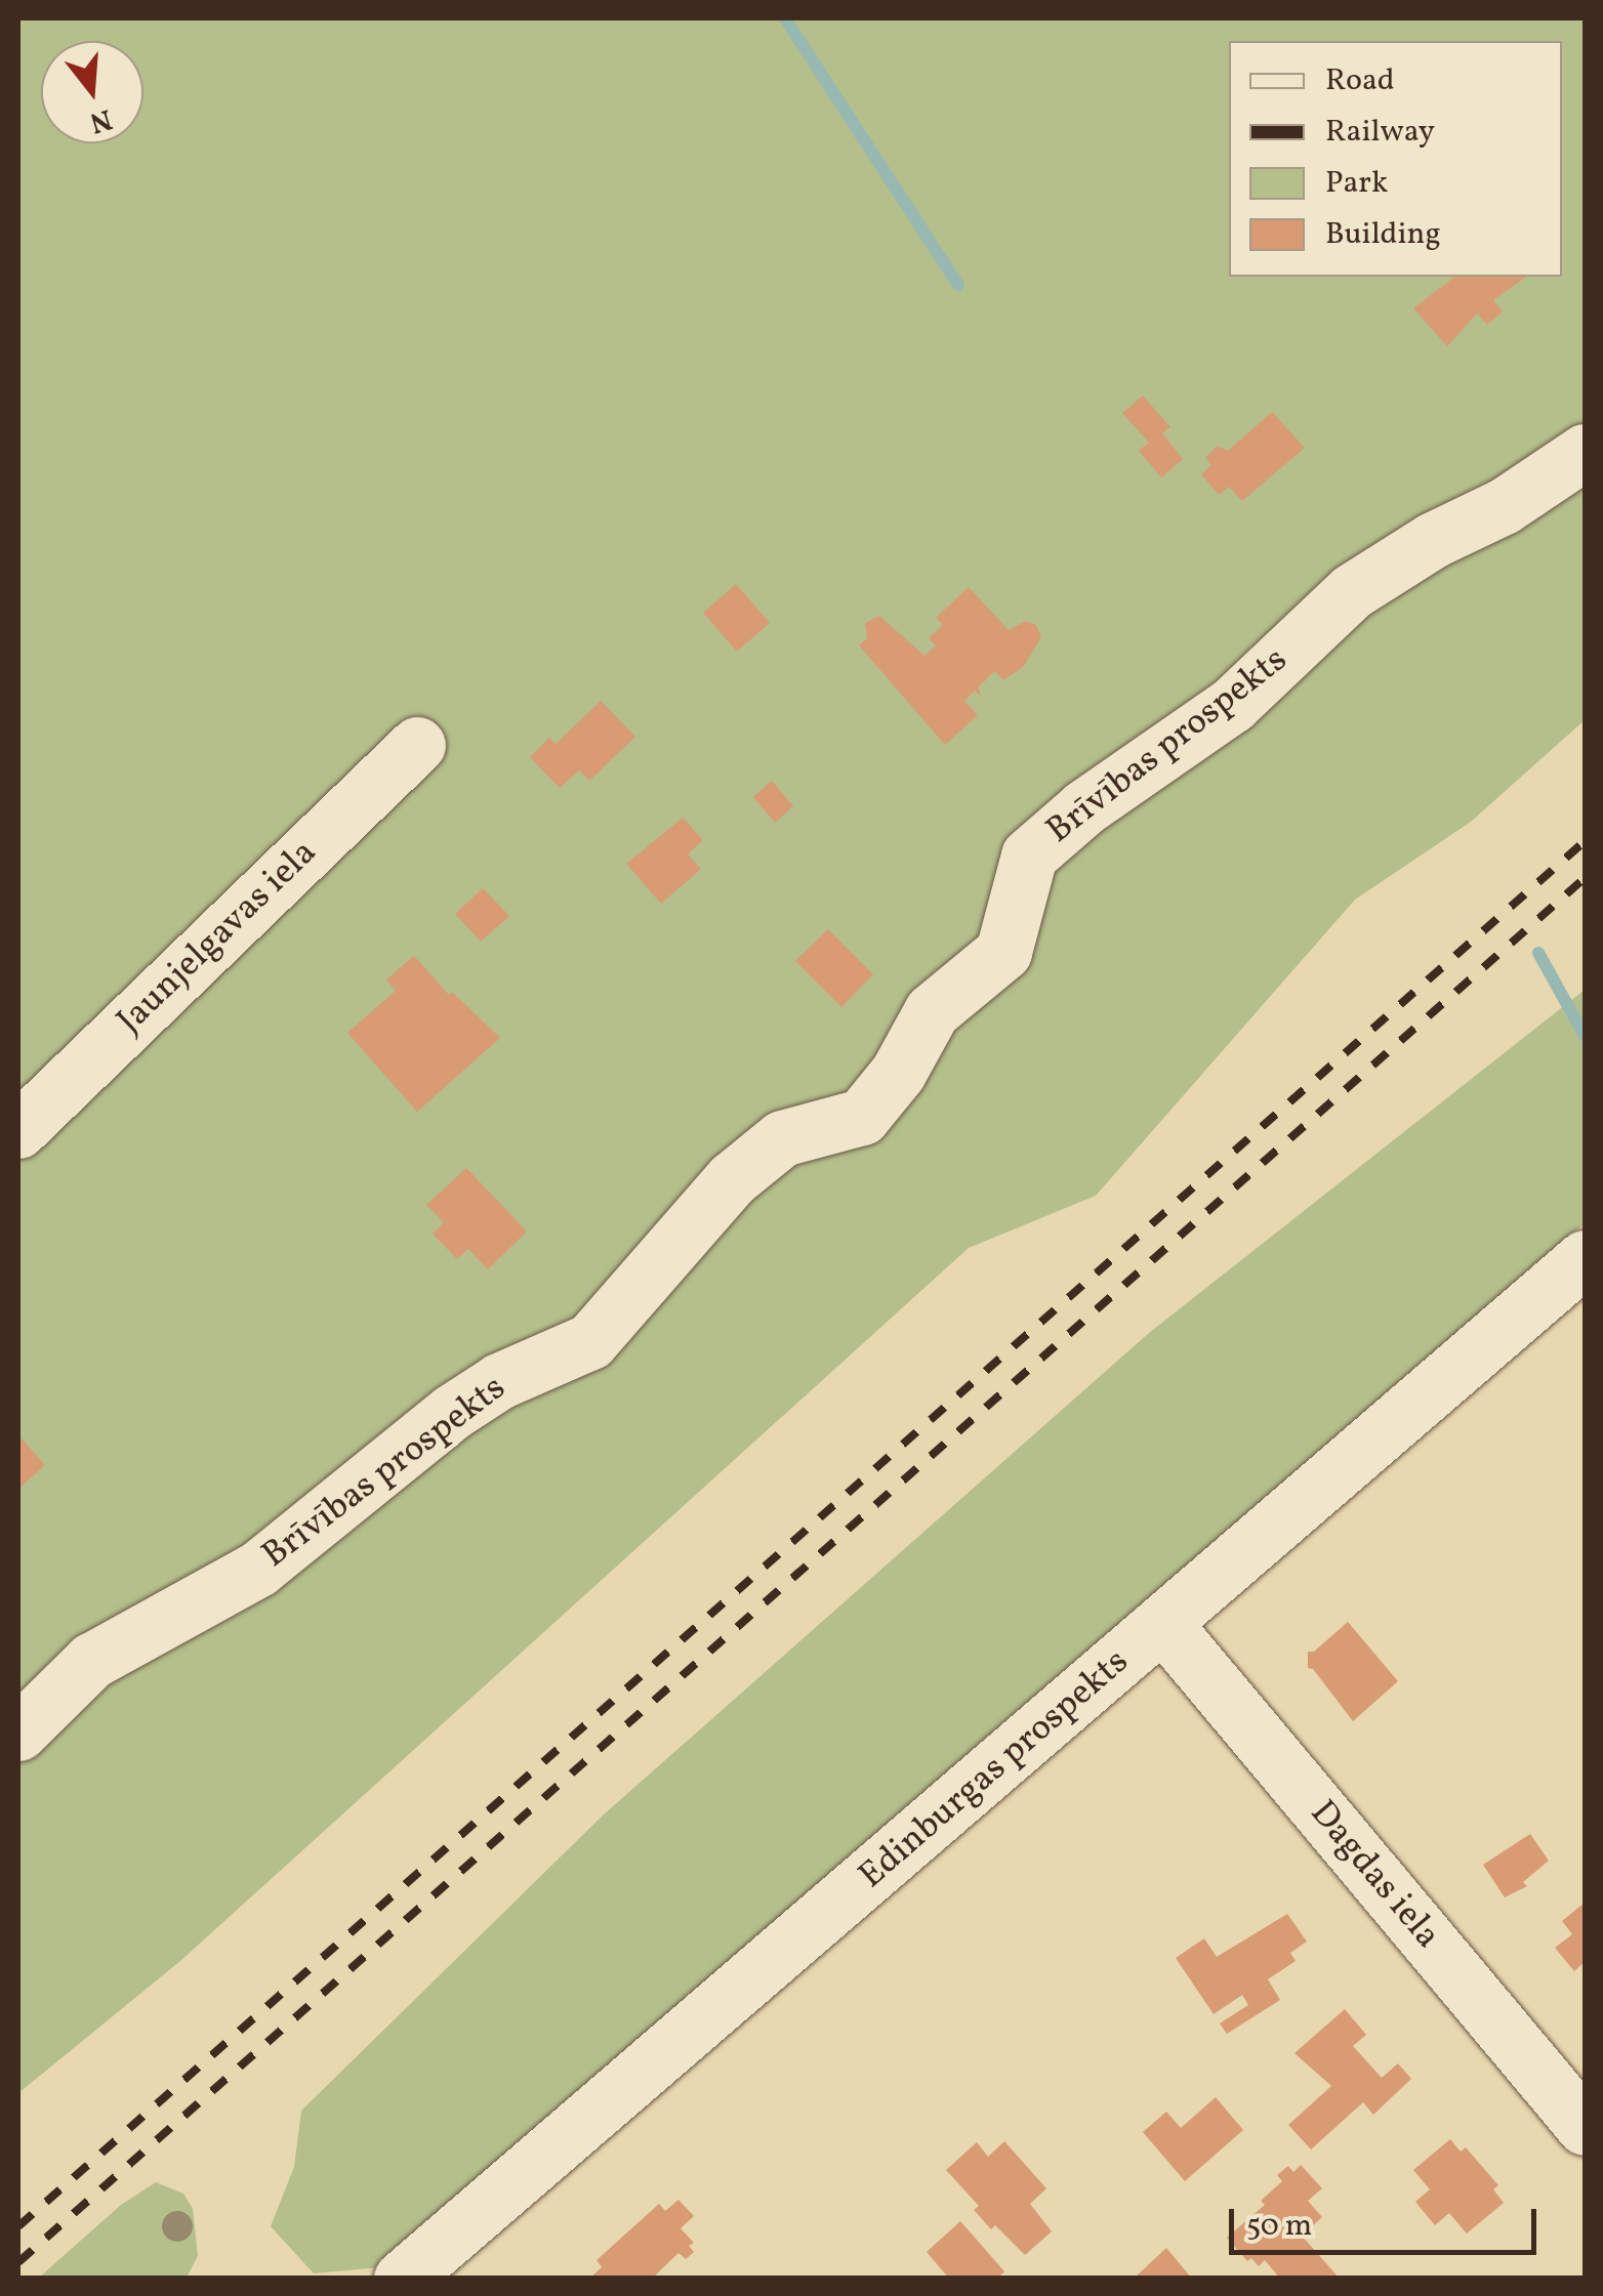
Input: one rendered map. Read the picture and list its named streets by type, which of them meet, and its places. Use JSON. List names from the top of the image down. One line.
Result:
{"streets":{"street":["Brīvības prospekts","Jaunjelgavas iela","Edinburgas prospekts","Dagdas iela"]},"crossings":[["Edinburgas prospekts","Dagdas iela"]],"legend":["Road","Railway","Park","Building"],"scale_bar":"50 m","north":"bottom"}
